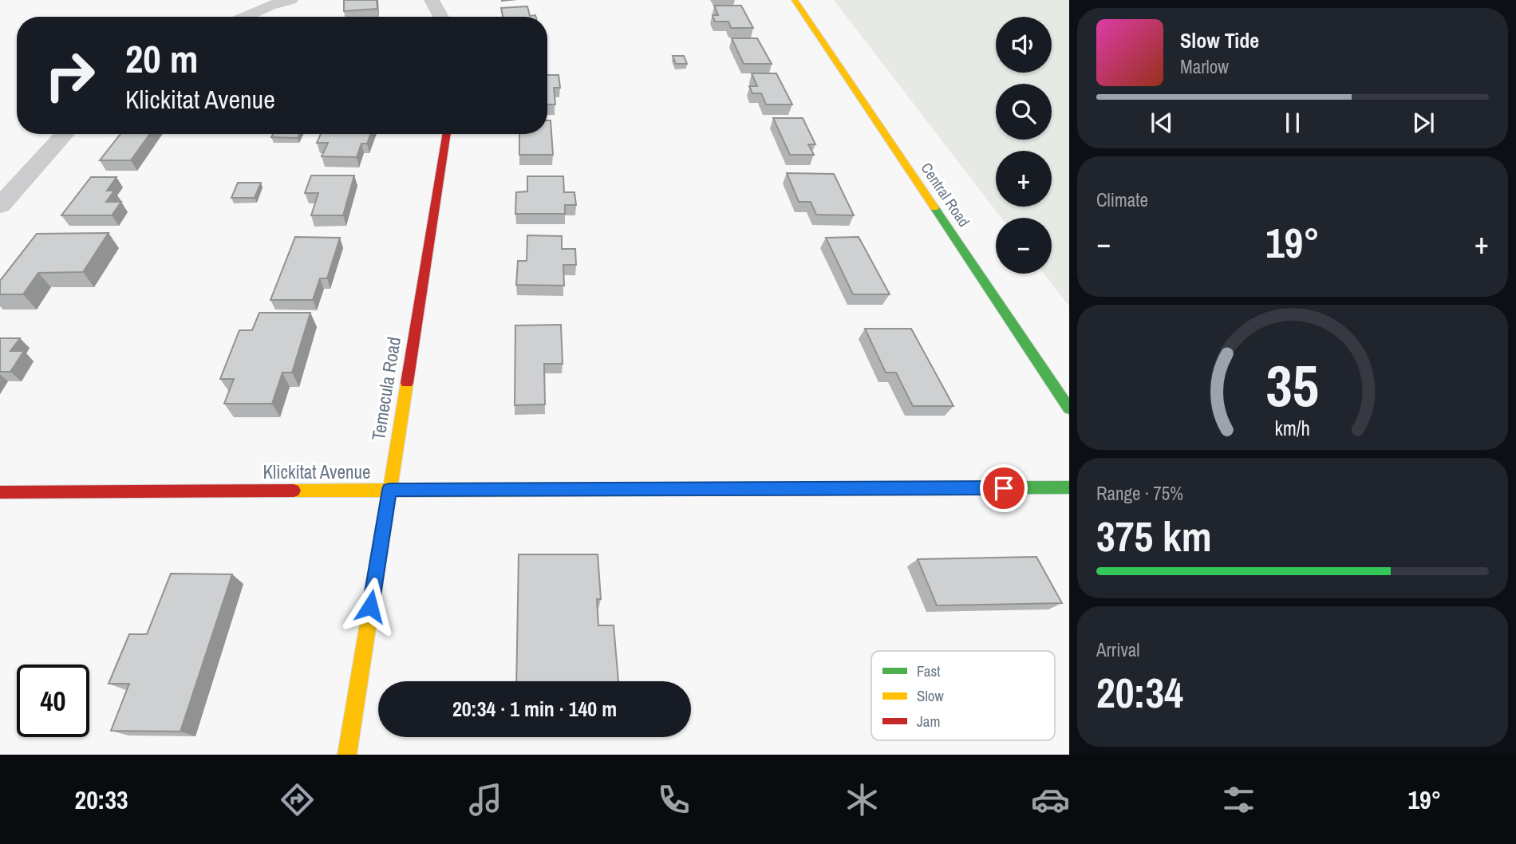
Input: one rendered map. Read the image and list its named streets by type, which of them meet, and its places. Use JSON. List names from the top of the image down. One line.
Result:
{"streets":{"street":["Central Road","Temecula Road","Klickitat Avenue"]},"crossings":[["Temecula Road","Klickitat Avenue"]],"legend":["Fast","Slow","Jam"],"page":{"map_buttons":["+","−"],"turn":["20 m","Klickitat Avenue"],"song":["Slow Tide","Marlow"],"tile":["Climate",["Range · 75%","375 km"],["Arrival","20:34"]],"heat":["−","19°","+"],"limit":"40","trip":"20:34 · 1 min · 140 m","tabs":["20:33","19°"],"gauge":["35","km/h"]}}
